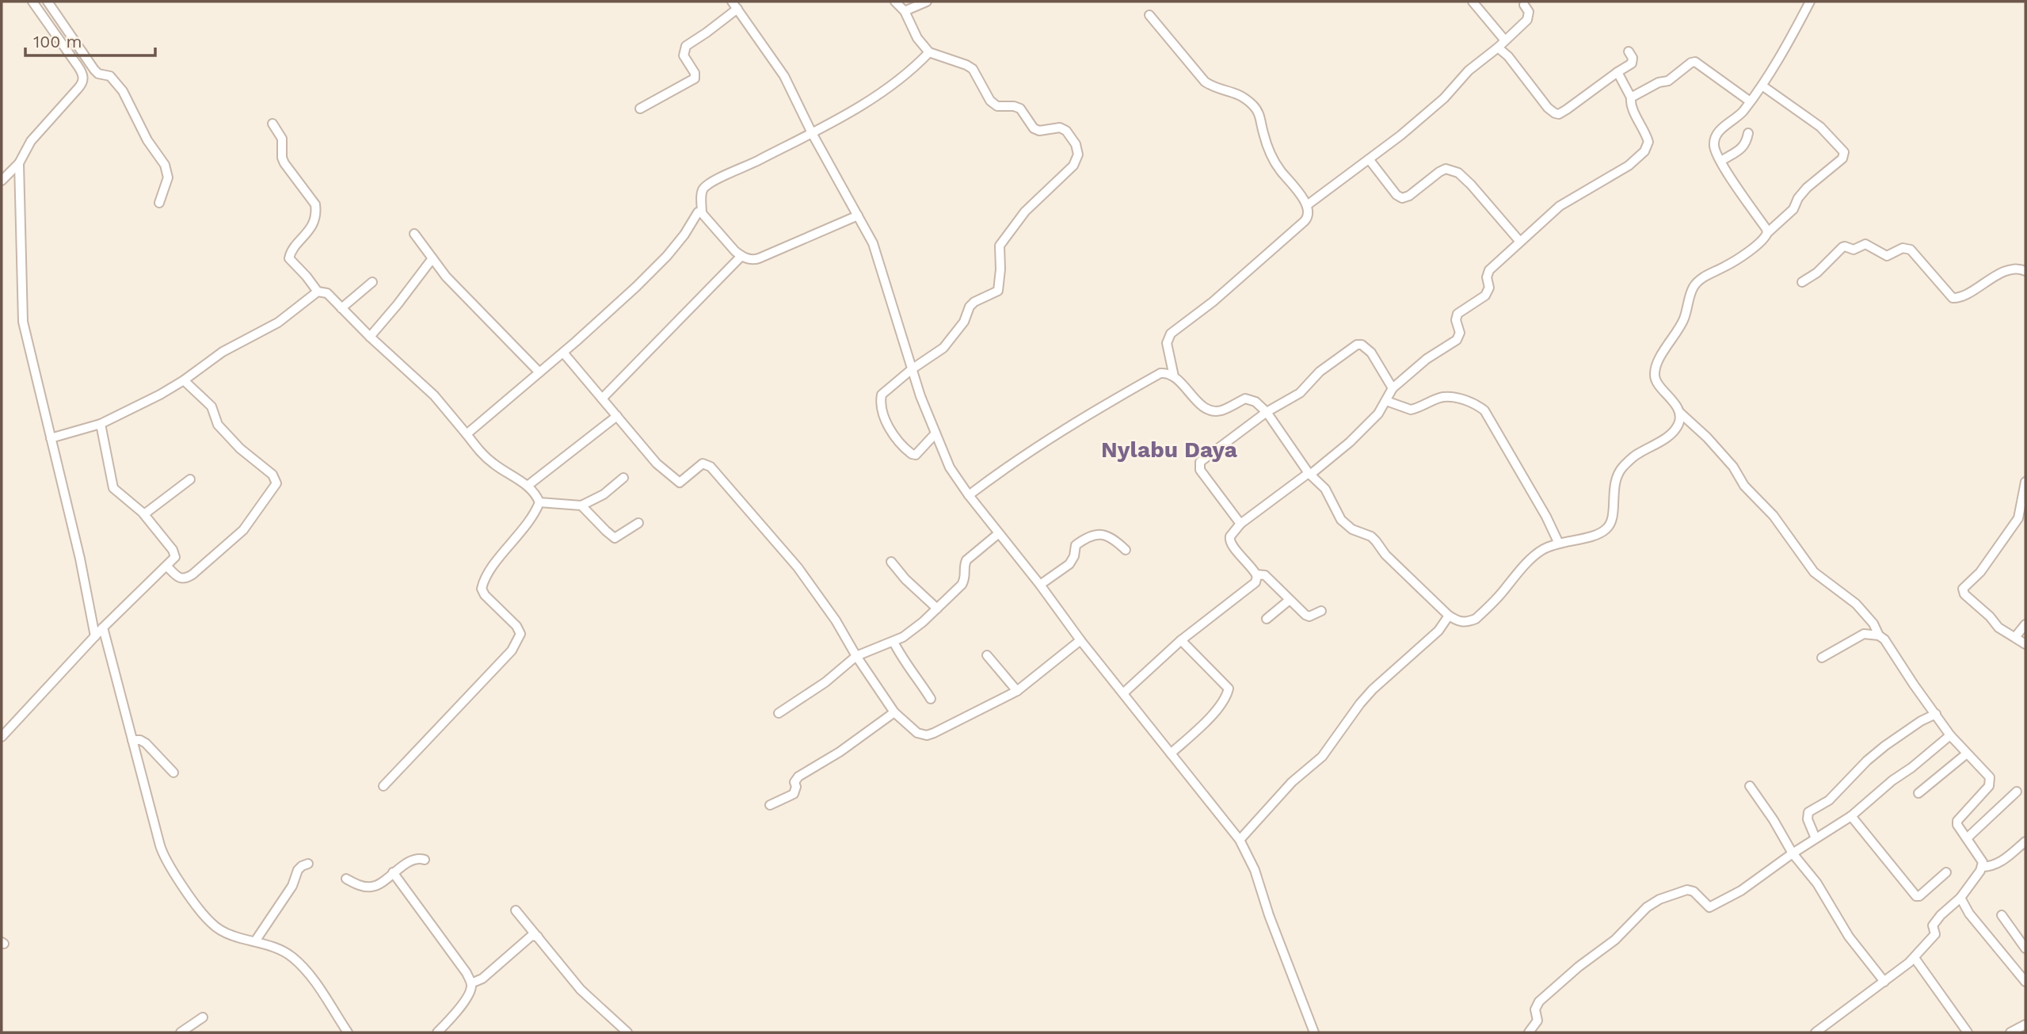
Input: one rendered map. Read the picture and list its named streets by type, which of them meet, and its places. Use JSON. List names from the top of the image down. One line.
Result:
{"districts":["Nylabu Daya"],"scale_bar":"100 m"}
